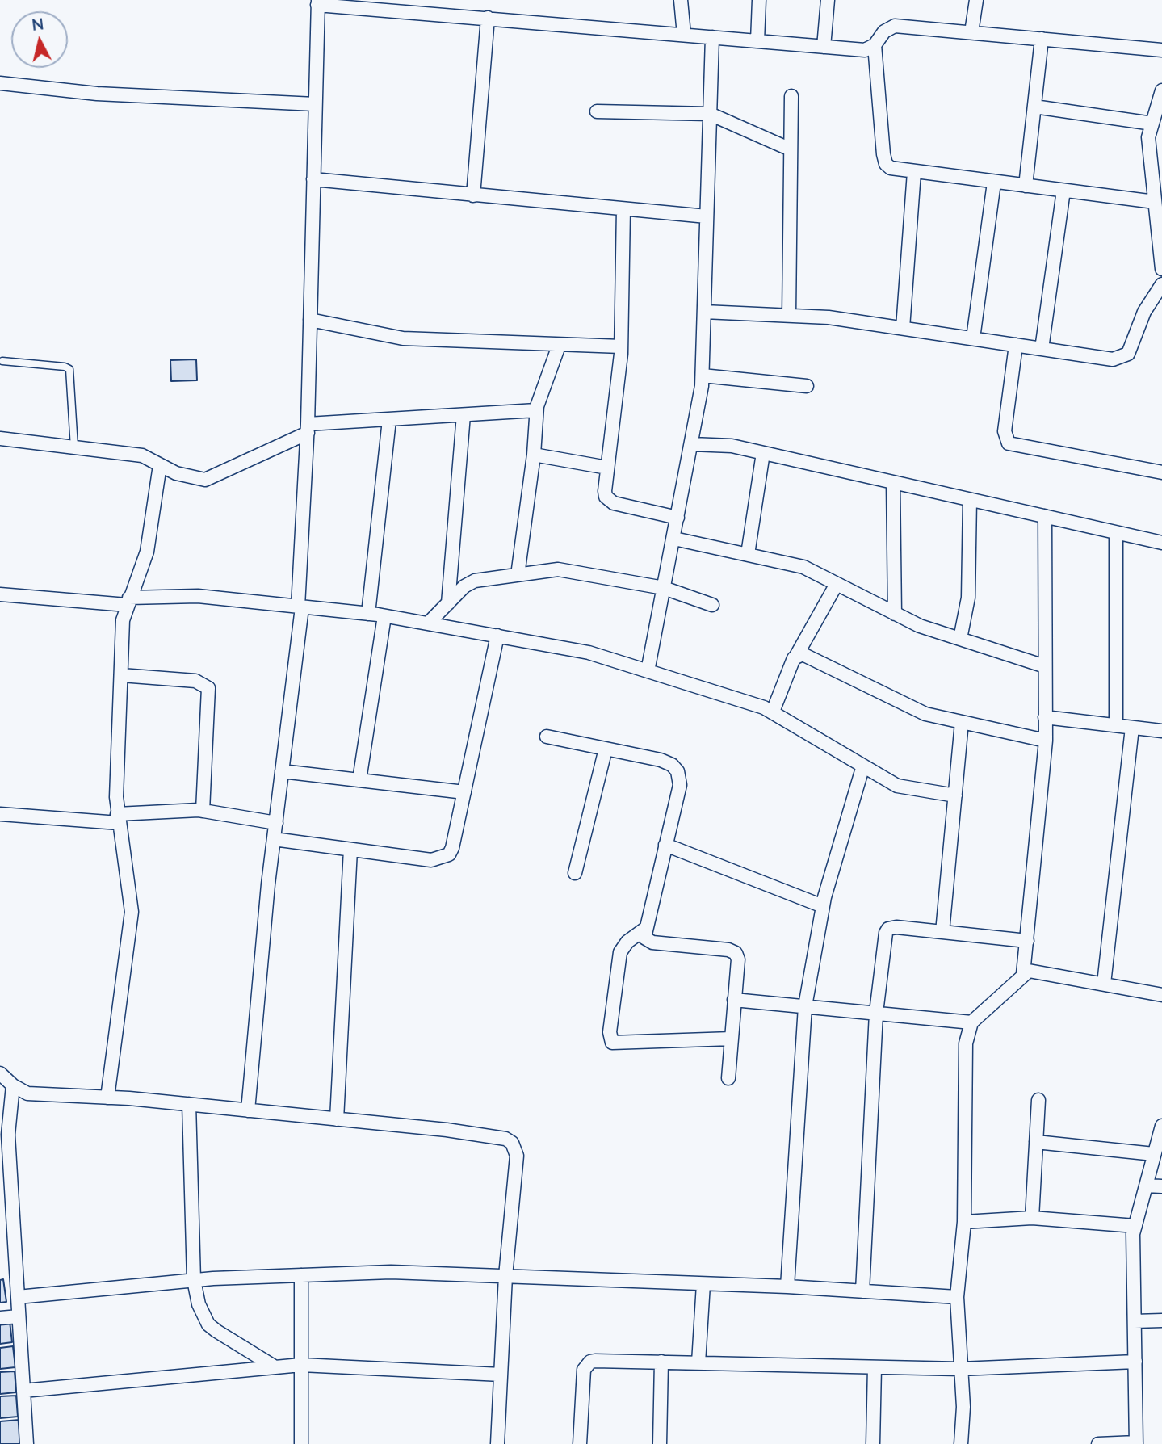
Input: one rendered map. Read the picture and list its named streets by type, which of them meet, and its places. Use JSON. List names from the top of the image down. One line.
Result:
{"north":"top"}
